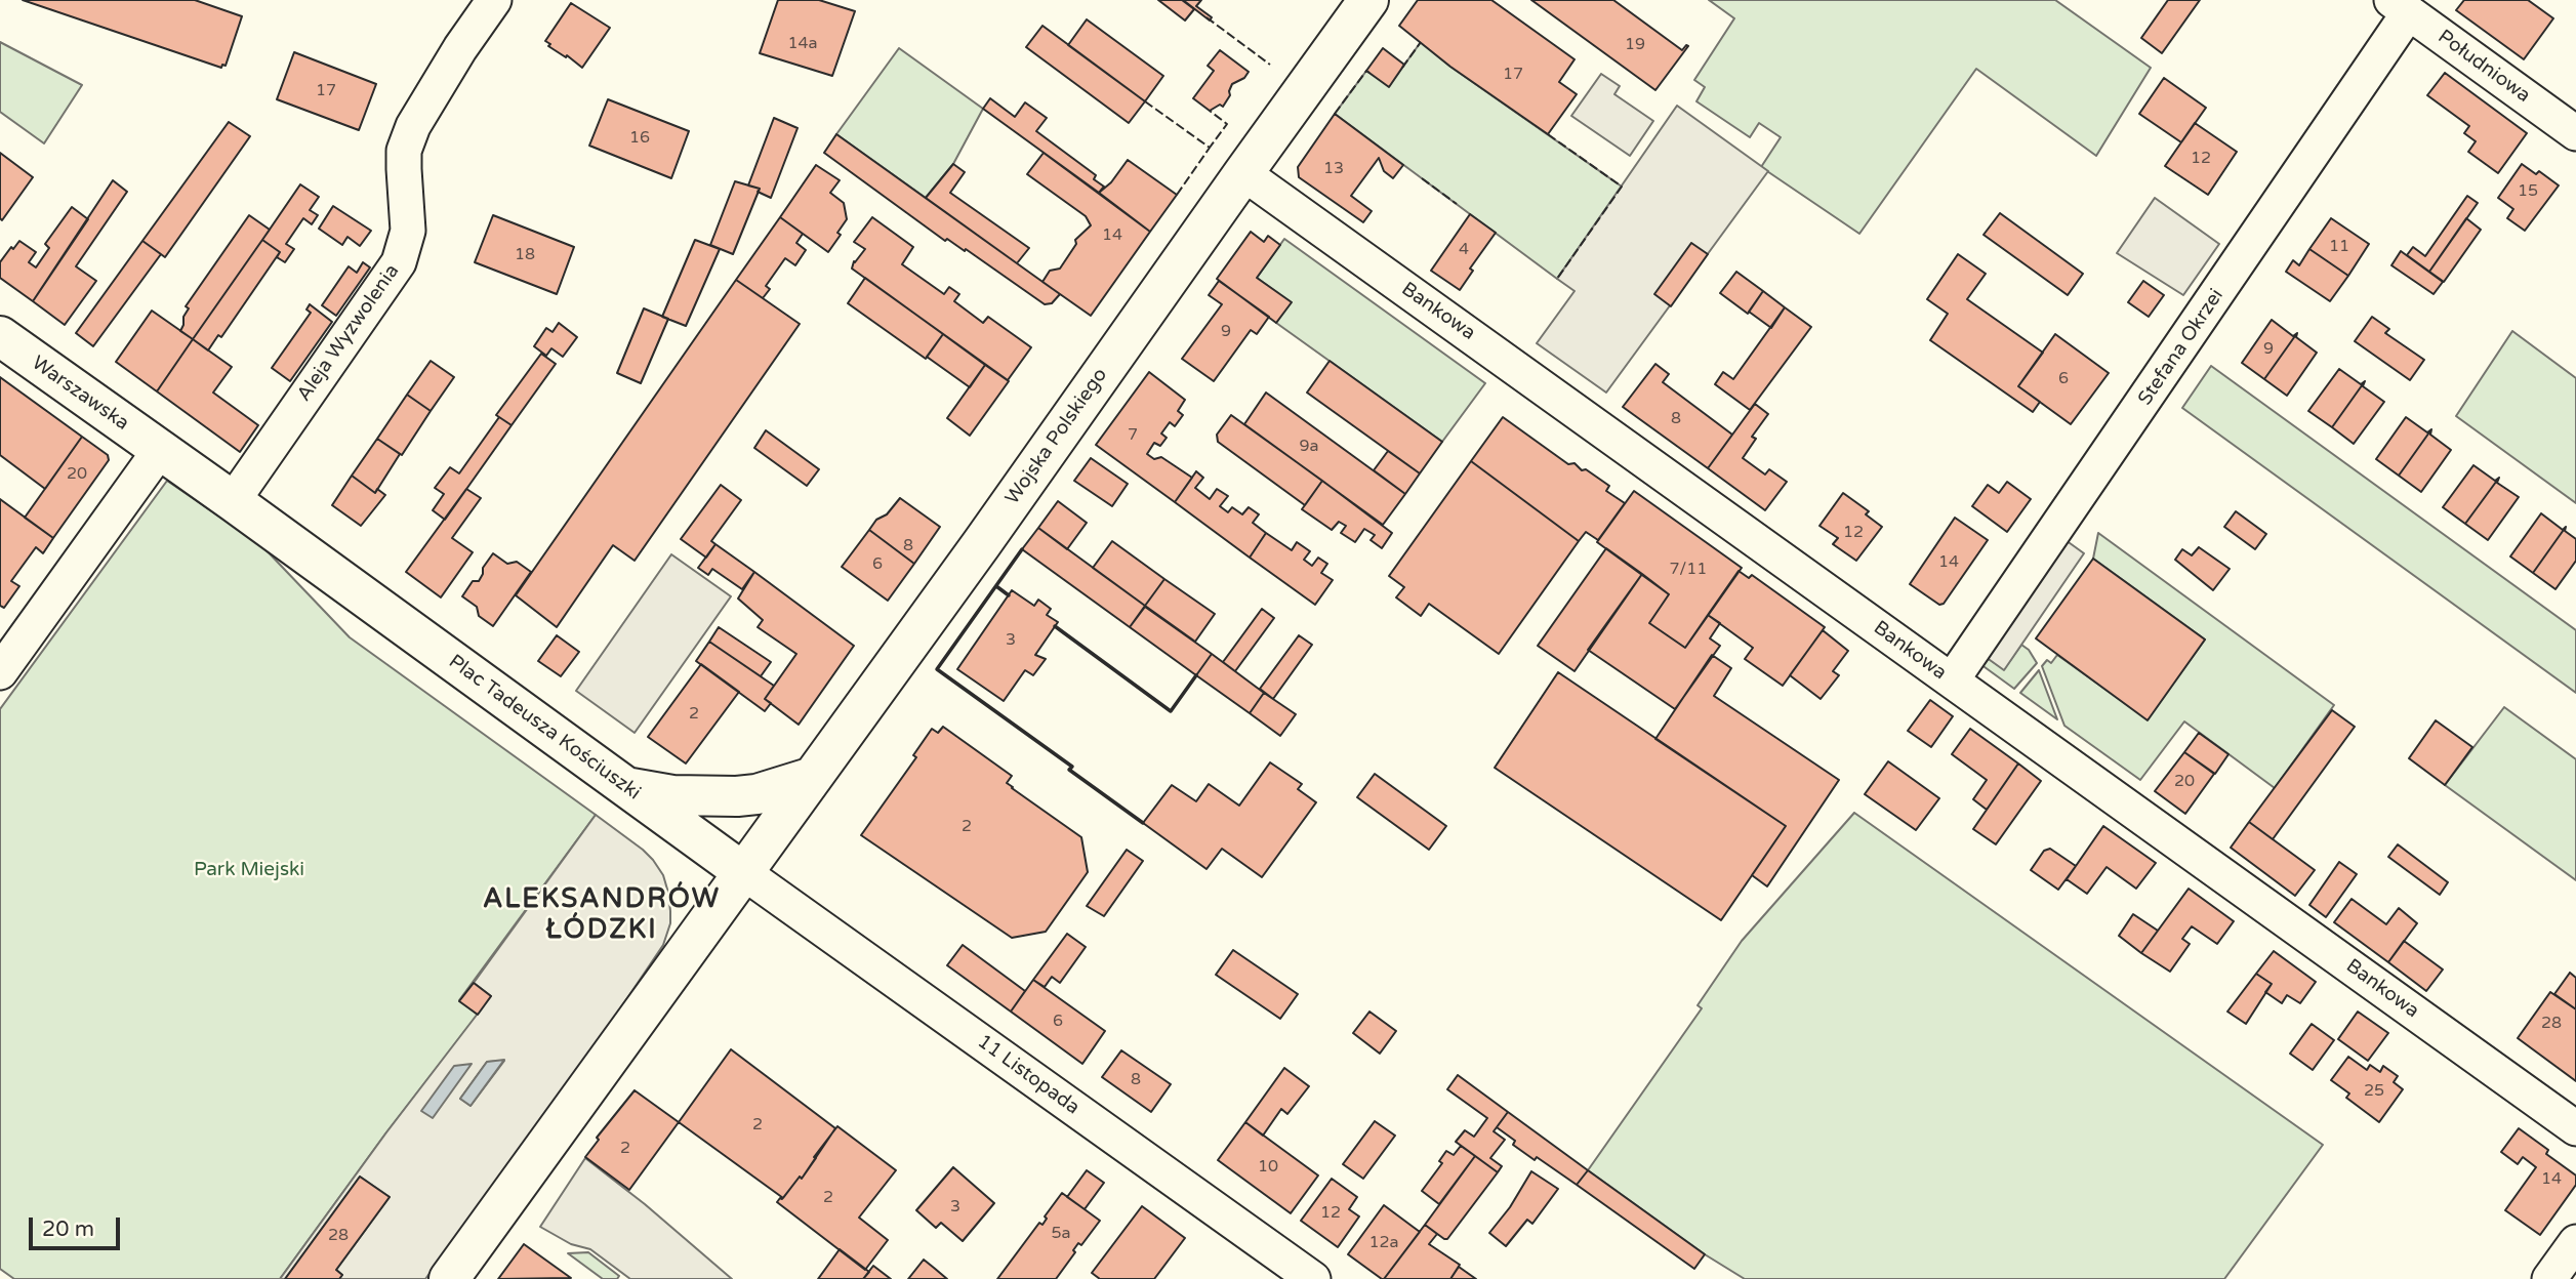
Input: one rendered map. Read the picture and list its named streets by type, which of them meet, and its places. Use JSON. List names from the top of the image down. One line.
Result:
{"streets":{"main road":["Warszawska","Wojska Polskiego","Plac Tadeusza Kościuszki"],"street":["Południowa","Bankowa","Aleja Wyzwolenia","Stefana Okrzei","11 Listopada"]},"crossings":[["Południowa","Stefana Okrzei"],["Bankowa","Stefana Okrzei"],["Bankowa","Wojska Polskiego"],["Aleja Wyzwolenia","Plac Tadeusza Kościuszki"],["Warszawska","Plac Tadeusza Kościuszki"],["Wojska Polskiego","Plac Tadeusza Kościuszki"],["Wojska Polskiego","11 Listopada"],["Plac Tadeusza Kościuszki","11 Listopada"]],"districts":["ALEKSANDRÓW ŁÓDZKI"],"parks":["Park Miejski"],"house_numbers":["14a","19","17","17","16","12","13","15","14","11","4","18","9","9","6","8","7","9a","20","12","8","14","6","7/11","3","2","20","2","6","28","8","25","2","2","10","14","2","3","12","5a","28","12a"],"scale_bar":"20 m"}
